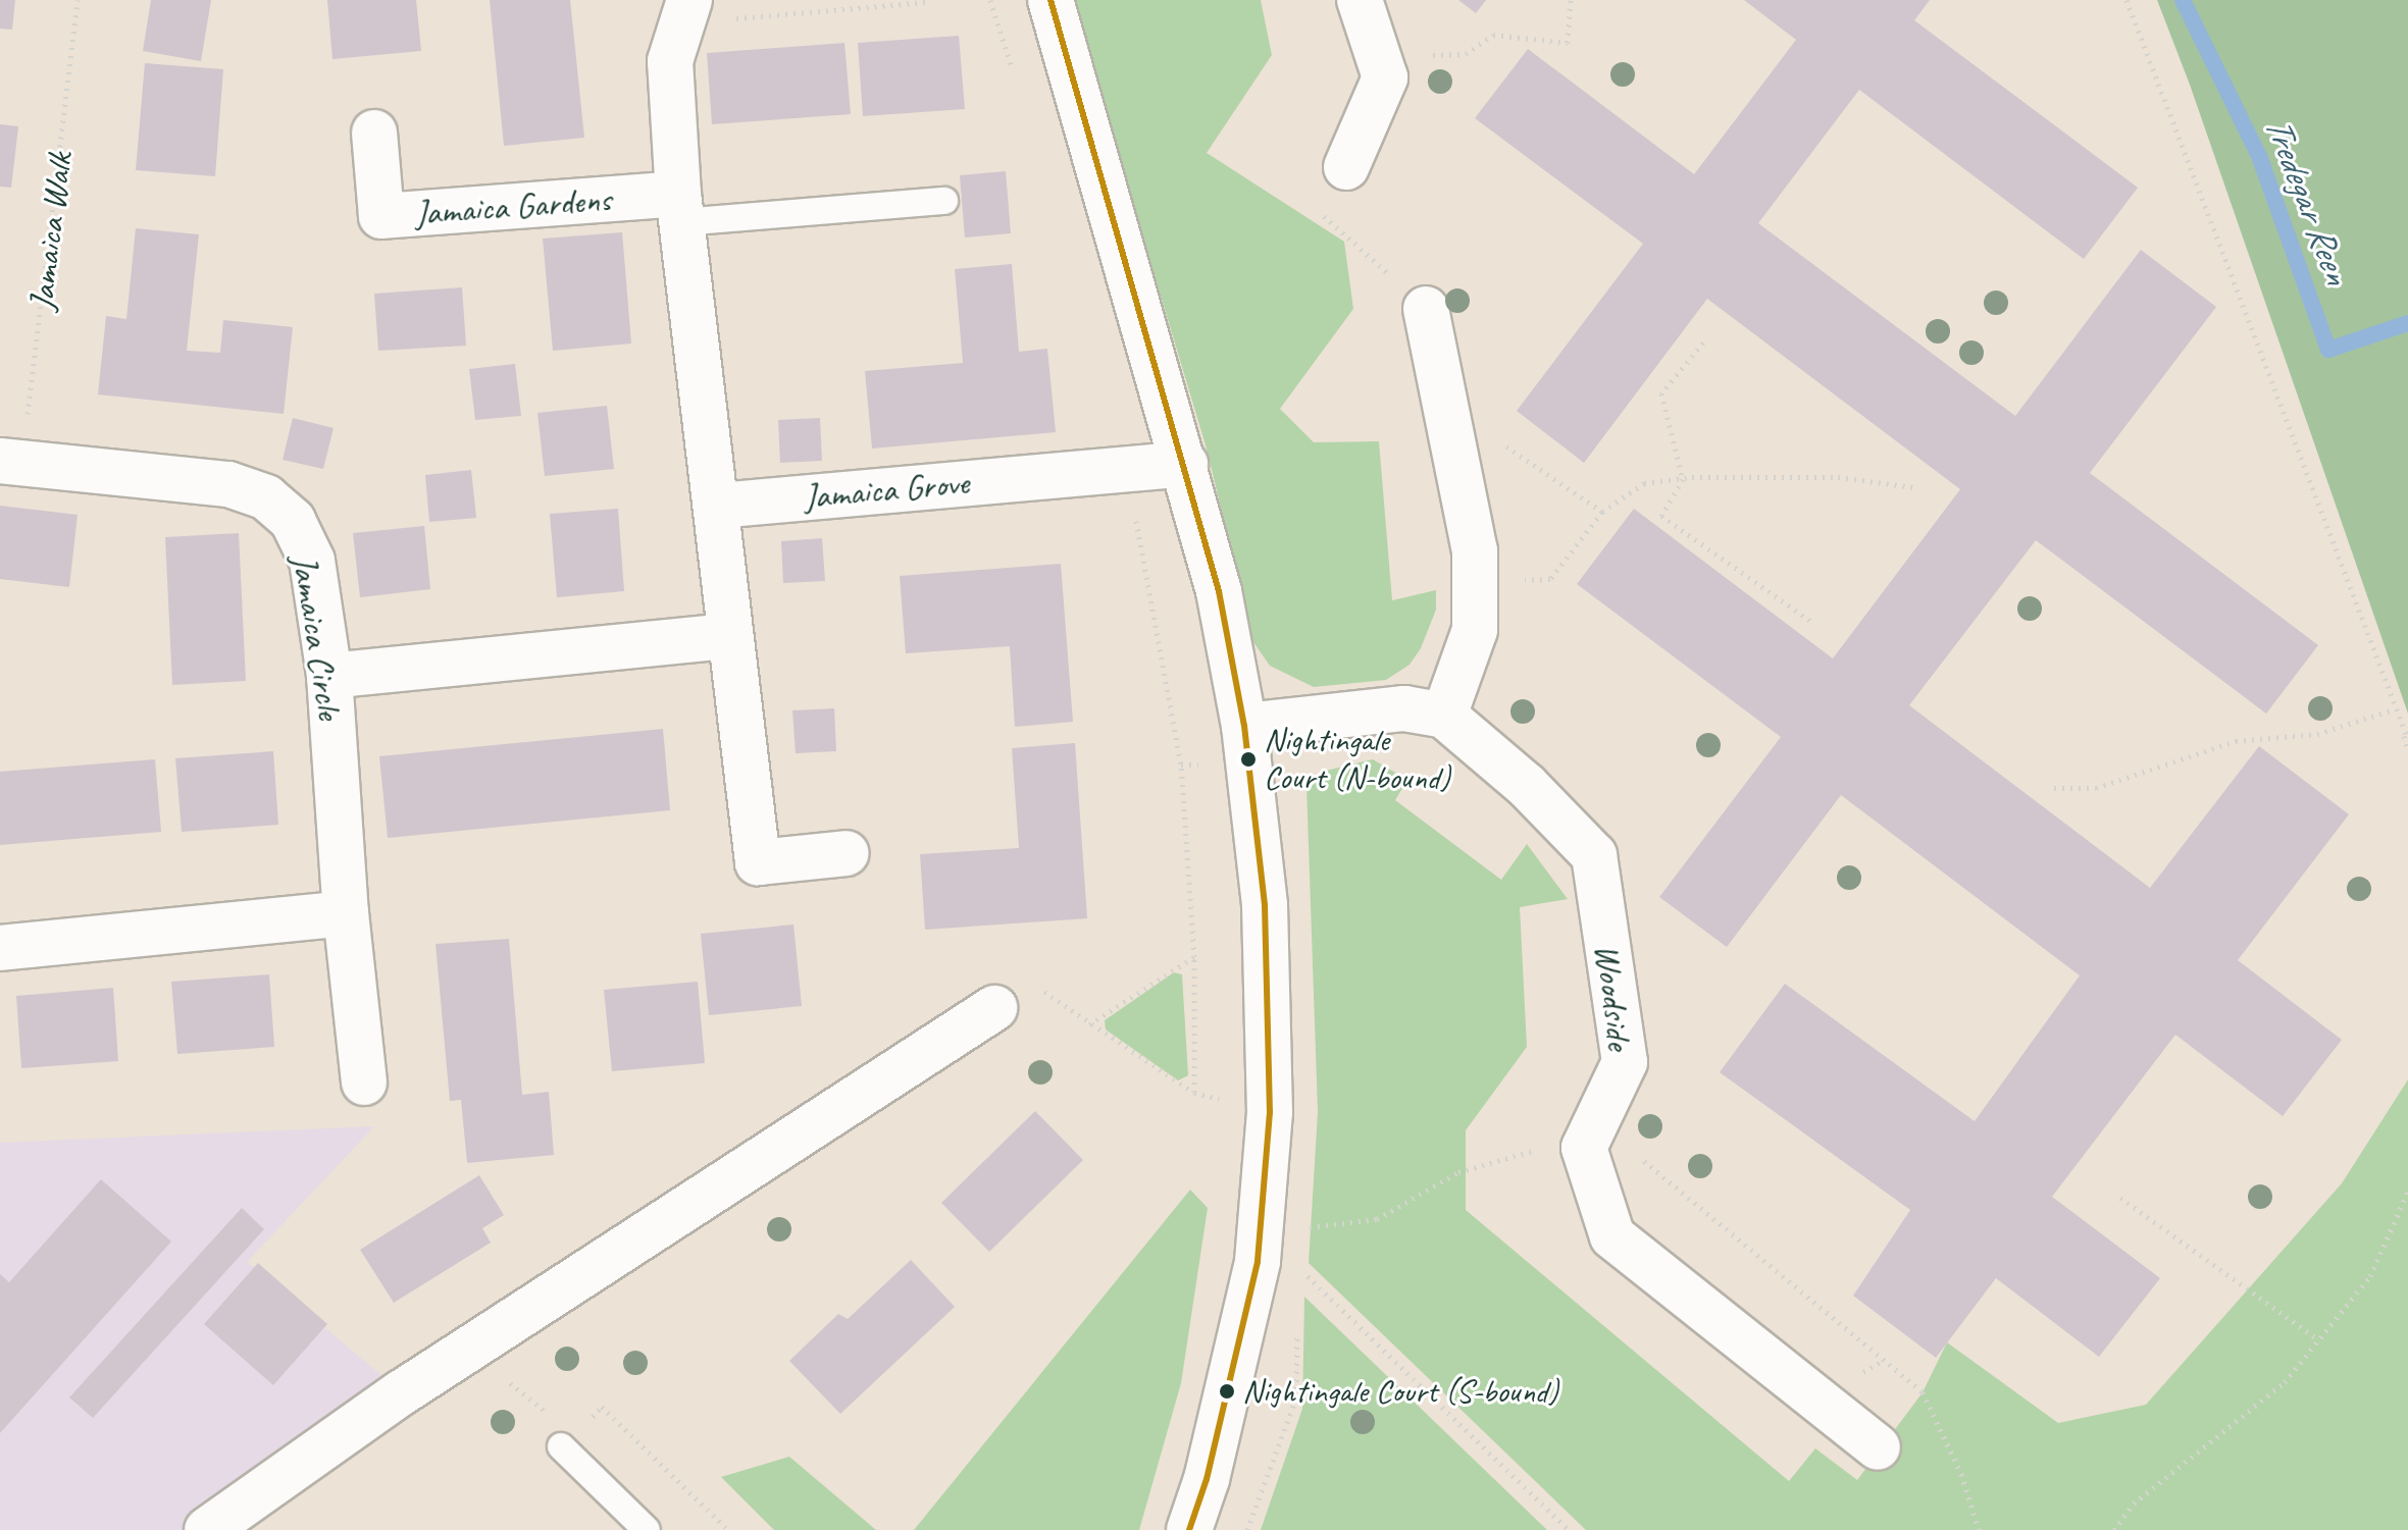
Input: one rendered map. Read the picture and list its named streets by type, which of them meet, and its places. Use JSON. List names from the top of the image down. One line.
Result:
{"streets":{"street":["Jamaica Gardens","Jamaica Grove","Jamaica Circle","Woodside"],"path":["Jamaica Walk"]},"crossings":[["Jamaica Walk","Jamaica Circle"]],"water":["Tredegar Reen"],"places":["Nightingale Court (N-bound)","Nightingale Court (S-bound)"]}
